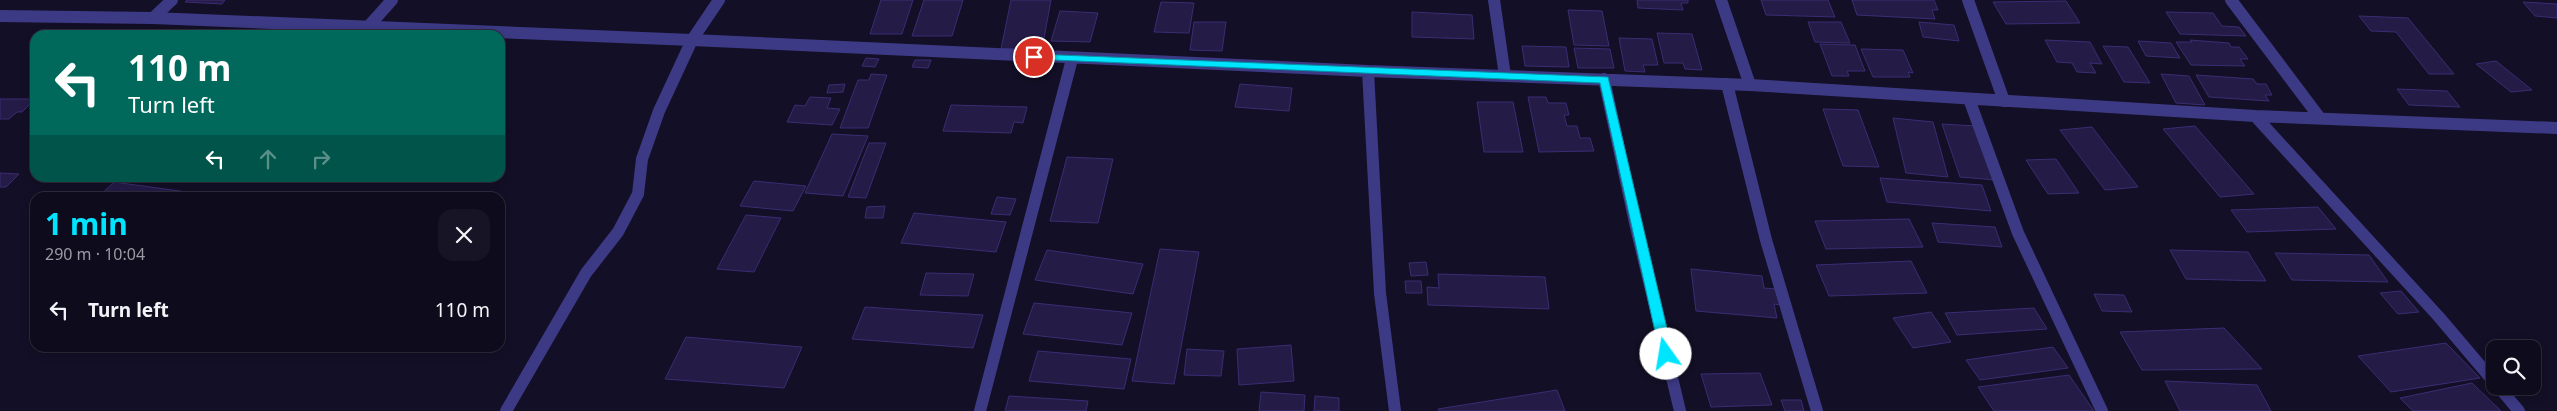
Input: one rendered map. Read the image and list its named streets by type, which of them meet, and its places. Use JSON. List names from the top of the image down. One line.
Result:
{"page":{"turn":["110 m","Turn left"],"heading":["1 min","290 m · 10:04"],"list":[{"name":"Turn left","value":"110 m"}]}}
